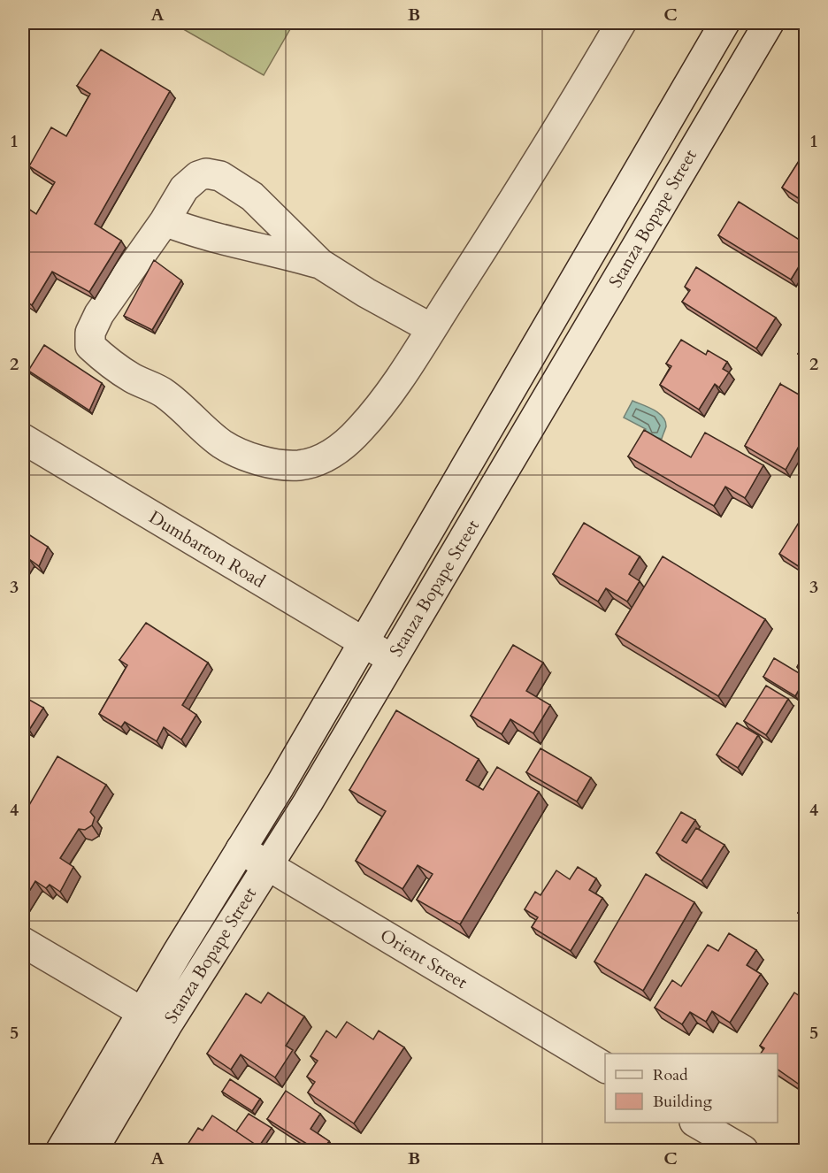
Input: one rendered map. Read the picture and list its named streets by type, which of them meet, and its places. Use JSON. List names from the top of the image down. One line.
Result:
{"streets":{"main road":["Stanza Bopape Street","Dumbarton Road","Orient Street"]},"crossings":[["Stanza Bopape Street","Dumbarton Road"],["Stanza Bopape Street","Orient Street"]],"legend":["Road","Building"],"grid":{"columns":["A","B","C"],"rows":["1","2","3","4","5"]}}
